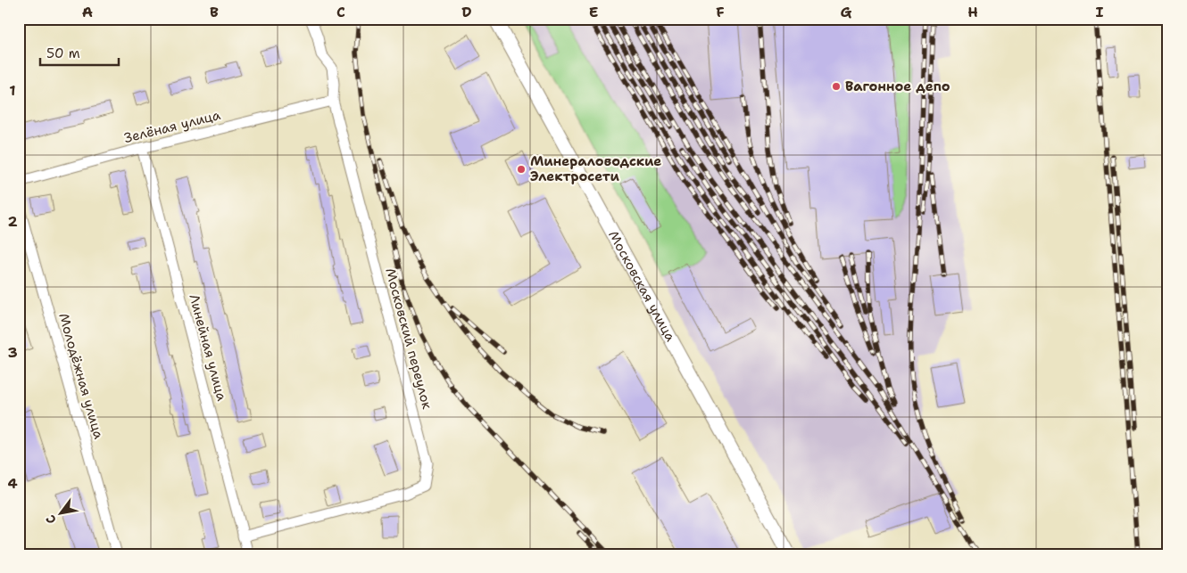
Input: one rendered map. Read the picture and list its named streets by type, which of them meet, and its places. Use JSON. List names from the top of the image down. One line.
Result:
{"streets":{"street":["Зелёная улица","Московская улица","Московский переулок","Линейная улица","Молодёжная улица"]},"crossings":[["Зелёная улица","Московский переулок"],["Зелёная улица","Линейная улица"],["Московский переулок","Линейная улица"]],"places":["Вагонное депо","Минераловодские Электросети"],"scale_bar":"50 m","north":"bottom left","grid":{"columns":["A","B","C","D","E","F","G","H","I"],"rows":["1","2","3","4"]}}
